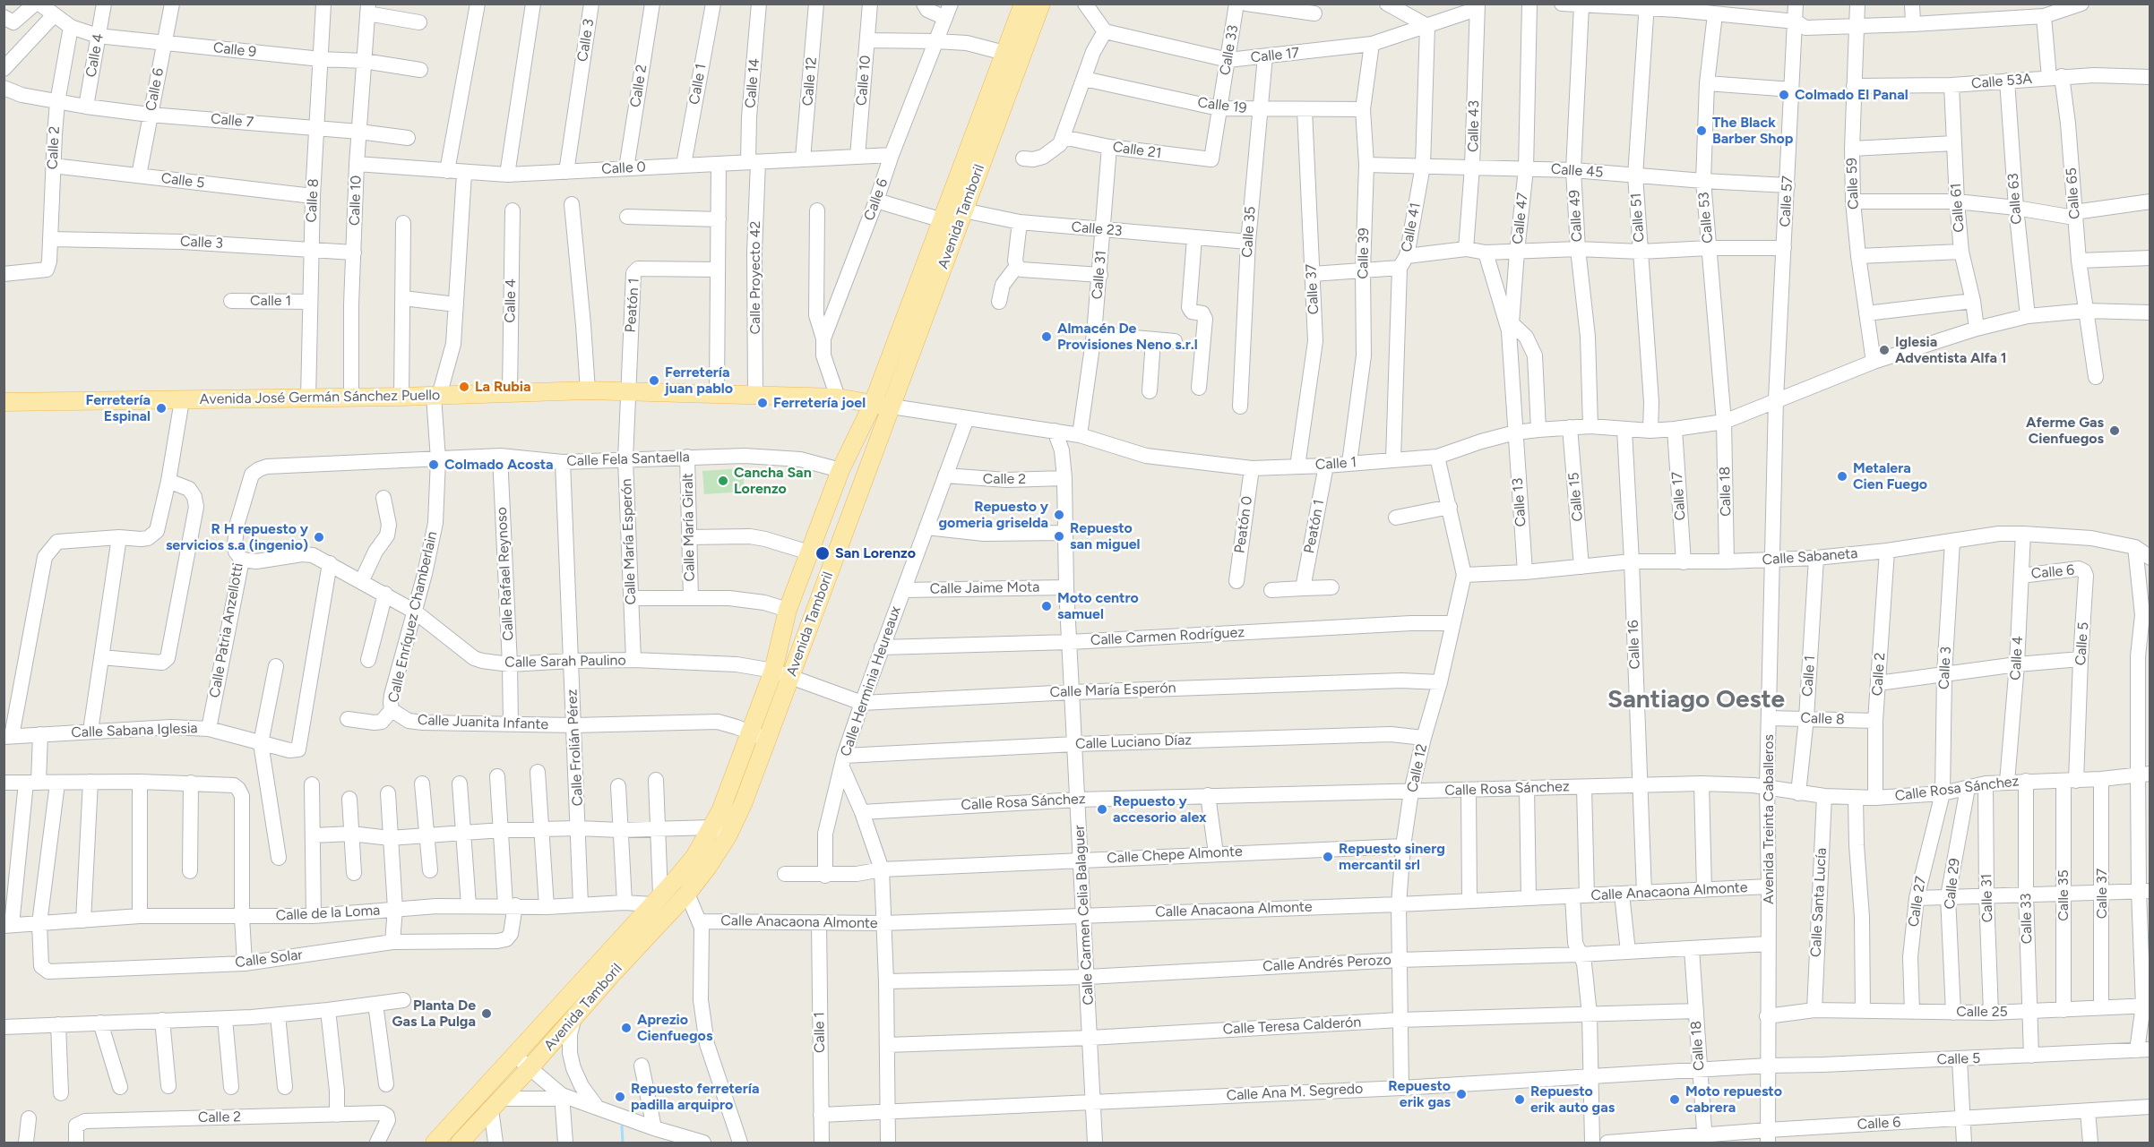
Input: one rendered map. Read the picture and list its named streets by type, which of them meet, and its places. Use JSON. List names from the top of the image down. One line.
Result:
{"streets":{"main road":["Avenida Tamboril","Avenida José Germán Sánchez Puello"],"street":["Calle 3","Calle 9","Calle 33","Calle 4","Calle 17","Calle 10","Calle 12","Calle 53A","Calle 14","Calle 1","Calle 2","Calle 6","Calle 19","Calle 7","Calle 43","Calle 21","Calle 0","Calle 45","Calle 5","Calle 59","Calle 65","Calle 63","Calle 8","Calle 57","Calle 61","Calle 49","Calle 51","Calle 53","Calle 47","Calle 41","Calle 23","Calle 35","Calle 39","Calle 31","Calle Proyecto 42","Calle 37","Peatón 1","Calle Fela Santaella","Calle 18","Calle 15","Calle 13","Peatón 0","Calle María Giralt","Calle María Esperón","Calle Sabaneta","Calle Rafael Reynoso","Calle Jaime Mota","Calle Enríquez Chamberlain","Calle Patria Anzellotti","Calle Carmen Rodríguez","Calle 16","Calle Sarah Paulino","Calle Herminia Heureaux","Calle Juanita Infante","Calle Sabana Iglesia","Calle Luciano Díaz","Calle Frolián Pérez","Calle Rosa Sánchez","Avenida Treinta Caballeros","Calle Chepe Almonte","Calle 29","Calle Anacaona Almonte","Calle 27","Calle Santa Lucía","Calle de la Loma","Calle Carmen Celia Balaguer","Calle Solar","Calle Andrés Perozo","Calle 25","Calle Teresa Calderón","Calle Ana M. Segredo"]},"crossings":[["Calle 3","Calle 10"],["Calle 3","Calle 2"],["Calle 3","Calle 0"],["Calle 3","Calle 8"],["Calle 3","Calle Sabaneta"],["Calle 3","Calle Rosa Sánchez"],["Calle 3","Calle 27"],["Calle 9","Calle 4"],["Calle 9","Calle 10"],["Calle 9","Calle 2"],["Calle 9","Calle 6"],["Calle 9","Calle 8"],["Calle 33","Calle 17"],["Calle 33","Calle 19"],["Calle 33","Calle 21"],["Calle 33","Calle 5"],["Calle 33","Calle Rosa Sánchez"],["Calle 33","Calle 25"],["Calle 4","Calle 6"],["Calle 4","Calle 7"],["Calle 4","Avenida José Germán Sánchez Puello"],["Calle 4","Calle Sabaneta"],["Calle 4","Calle Rosa Sánchez"],["Calle 17","Calle 1"],["Calle 17","Calle 43"],["Calle 17","Calle 41"],["Calle 17","Calle 35"],["Calle 17","Calle 39"],["Calle 17","Calle Sabaneta"],["Calle 10","Calle 7"],["Calle 10","Calle 0"],["Calle 10","Avenida José Germán Sánchez Puello"],["Calle 12","Calle 1"],["Calle 12","Calle 0"],["Calle 12","Calle María Esperón"],["Calle 12","Calle Sabaneta"],["Calle 12","Calle Carmen Rodríguez"],["Calle 12","Calle Luciano Díaz"],["Calle 12","Calle Rosa Sánchez"],["Calle 12","Calle Chepe Almonte"],["Calle 12","Calle Anacaona Almonte"],["Calle 12","Calle Andrés Perozo"],["Calle 12","Calle Teresa Calderón"],["Calle 12","Calle Ana M. Segredo"],["Calle 53A","Calle 59"],["Calle 53A","Calle 65"],["Calle 53A","Calle 63"],["Calle 53A","Calle 61"],["Calle 14","Calle 0"],["Calle 14","Calle Proyecto 42"],["Calle 1","Calle 0"],["Calle 1","Calle 59"],["Calle 1","Calle 65"],["Calle 1","Calle 63"],["Calle 1","Calle 8"],["Calle 1","Calle 57"],["Calle 1","Calle 61"],["Calle 1","Calle 49"],["Calle 1","Avenida Tamboril"],["Calle 1","Calle 51"],["Calle 1","Calle 53"],["Calle 1","Calle 47"],["Calle 1","Calle 41"],["Calle 1","Calle 39"],["Calle 1","Calle 31"],["Calle 1","Calle 37"],["Calle 1","Peatón 1"],["Calle 1","Avenida José Germán Sánchez Puello"],["Calle 1","Calle 18"],["Calle 1","Calle 15"],["Calle 1","Calle 13"],["Calle 1","Peatón 0"],["Calle 1","Calle Sabaneta"],["Calle 1","Calle 16"],["Calle 1","Calle Herminia Heureaux"],["Calle 1","Calle Rosa Sánchez"],["Calle 1","Avenida Treinta Caballeros"],["Calle 1","Calle Anacaona Almonte"],["Calle 1","Calle Carmen Celia Balaguer"],["Calle 1","Calle Ana M. Segredo"],["Calle 2","Calle 7"],["Calle 2","Calle 0"],["Calle 2","Calle 5"],["Calle 2","Calle 8"],["Calle 2","Calle Sabaneta"],["Calle 2","Calle Herminia Heureaux"],["Calle 2","Calle Rosa Sánchez"],["Calle 2","Calle Carmen Celia Balaguer"],["Calle 6","Calle 7"],["Calle 6","Calle 0"],["Calle 6","Calle 5"],["Calle 6","Calle 23"],["Calle 6","Avenida José Germán Sánchez Puello"],["Calle 6","Calle 18"],["Calle 6","Avenida Treinta Caballeros"],["Calle 19","Calle 35"],["Calle 19","Calle 39"],["Calle 19","Calle 37"],["Calle 7","Calle 8"],["Calle 43","Calle 45"],["Calle 21","Calle 31"],["Calle 0","Calle Proyecto 42"],["Calle 45","Calle 57"],["Calle 45","Calle 49"],["Calle 45","Calle 51"],["Calle 45","Calle 53"],["Calle 45","Calle 47"],["Calle 45","Calle 41"],["Calle 45","Calle 39"],["Calle 5","Calle 8"],["Calle 5","Calle 35"],["Calle 5","Calle Rosa Sánchez"],["Calle 5","Avenida Treinta Caballeros"],["Calle 5","Calle Ana M. Segredo"],["Calle 8","Avenida José Germán Sánchez Puello"],["Calle 8","Avenida Treinta Caballeros"],["Calle 57","Avenida Treinta Caballeros"],["Avenida Tamboril","Calle 23"],["Avenida Tamboril","Avenida José Germán Sánchez Puello"],["Avenida Tamboril","Calle Fela Santaella"],["Avenida Tamboril","Calle María Esperón"],["Avenida Tamboril","Calle Sarah Paulino"],["Avenida Tamboril","Calle Juanita Infante"],["Avenida Tamboril","Calle de la Loma"],["Calle 53","Calle 18"],["Calle 47","Calle 13"],["Calle 23","Calle 35"],["Calle 23","Calle 31"],["Calle 35","Calle Rosa Sánchez"],["Calle 35","Calle 25"],["Calle 31","Calle Rosa Sánchez"],["Calle 31","Calle 25"],["Calle Proyecto 42","Avenida José Germán Sánchez Puello"],["Calle 37","Calle Rosa Sánchez"],["Calle 37","Calle 25"],["Peatón 1","Avenida José Germán Sánchez Puello"],["Peatón 1","Calle María Esperón"],["Avenida José Germán Sánchez Puello","Calle María Esperón"],["Avenida José Germán Sánchez Puello","Calle Enríquez Chamberlain"],["Calle Fela Santaella","Calle María Giralt"],["Calle Fela Santaella","Calle María Esperón"],["Calle Fela Santaella","Calle Rafael Reynoso"],["Calle Fela Santaella","Calle Enríquez Chamberlain"],["Calle Fela Santaella","Calle Patria Anzellotti"],["Calle Fela Santaella","Calle Frolián Pérez"],["Calle 18","Calle Sabaneta"],["Calle 18","Calle Andrés Perozo"],["Calle 18","Calle Teresa Calderón"],["Calle 18","Calle Ana M. Segredo"],["Calle 15","Calle Sabaneta"],["Calle 13","Calle Sabaneta"],["Calle María Esperón","Calle Sarah Paulino"],["Calle María Esperón","Calle Herminia Heureaux"],["Calle María Esperón","Calle Carmen Celia Balaguer"],["Calle Sabaneta","Calle 16"],["Calle Sabaneta","Avenida Treinta Caballeros"],["Calle Rafael Reynoso","Calle Sarah Paulino"],["Calle Rafael Reynoso","Calle Juanita Infante"],["Calle Jaime Mota","Calle Herminia Heureaux"],["Calle Jaime Mota","Calle Carmen Celia Balaguer"],["Calle Enríquez Chamberlain","Calle Sarah Paulino"],["Calle Enríquez Chamberlain","Calle Juanita Infante"],["Calle Patria Anzellotti","Calle Sarah Paulino"],["Calle Patria Anzellotti","Calle Sabana Iglesia"],["Calle Carmen Rodríguez","Calle Herminia Heureaux"],["Calle Carmen Rodríguez","Calle Carmen Celia Balaguer"],["Calle 16","Calle Rosa Sánchez"],["Calle 16","Calle Anacaona Almonte"],["Calle Sarah Paulino","Calle Sabana Iglesia"],["Calle Sarah Paulino","Calle Frolián Pérez"],["Calle Herminia Heureaux","Calle Luciano Díaz"],["Calle Herminia Heureaux","Calle Rosa Sánchez"],["Calle Herminia Heureaux","Calle Chepe Almonte"],["Calle Herminia Heureaux","Calle Anacaona Almonte"],["Calle Herminia Heureaux","Calle Andrés Perozo"],["Calle Herminia Heureaux","Calle Teresa Calderón"],["Calle Herminia Heureaux","Calle Ana M. Segredo"],["Calle Juanita Infante","Calle Frolián Pérez"],["Calle Luciano Díaz","Calle Carmen Celia Balaguer"],["Calle Frolián Pérez","Calle de la Loma"],["Calle Rosa Sánchez","Avenida Treinta Caballeros"],["Calle Rosa Sánchez","Calle 29"],["Calle Rosa Sánchez","Calle 27"],["Calle Rosa Sánchez","Calle Santa Lucía"],["Calle Rosa Sánchez","Calle Carmen Celia Balaguer"],["Avenida Treinta Caballeros","Calle Anacaona Almonte"],["Avenida Treinta Caballeros","Calle Andrés Perozo"],["Avenida Treinta Caballeros","Calle 25"],["Avenida Treinta Caballeros","Calle Ana M. Segredo"],["Calle Chepe Almonte","Calle Carmen Celia Balaguer"],["Calle 29","Calle 25"],["Calle Anacaona Almonte","Calle Carmen Celia Balaguer"],["Calle 27","Calle 25"],["Calle Santa Lucía","Calle 25"],["Calle de la Loma","Calle Solar"],["Calle Carmen Celia Balaguer","Calle Andrés Perozo"],["Calle Carmen Celia Balaguer","Calle Teresa Calderón"],["Calle Carmen Celia Balaguer","Calle Ana M. Segredo"]],"districts":["Santiago Oeste"],"places":["Colmado El Panal","The Black Barber Shop","Almacén De Provisiones Neno s.r.l","Iglesia Adventista Alfa 1","Ferretería juan pablo","La Rubia","Ferretería joel","Ferretería Espinal","Aferme Gas Cienfuegos","Colmado Acosta","Metalera Cien Fuego","Cancha San Lorenzo","Repuesto y gomeria griselda","Repuesto san miguel","R H repuesto y servicios s.a (ingenio)","San Lorenzo","Moto centro samuel","Repuesto y accesorio alex","Repuesto sinerg mercantil srl","Planta De Gas La Pulga","Aprezio Cienfuegos","Repuesto erik gas","Repuesto ferretería padilla arquipro","Repuesto erik auto gas","Moto repuesto cabrera"]}
